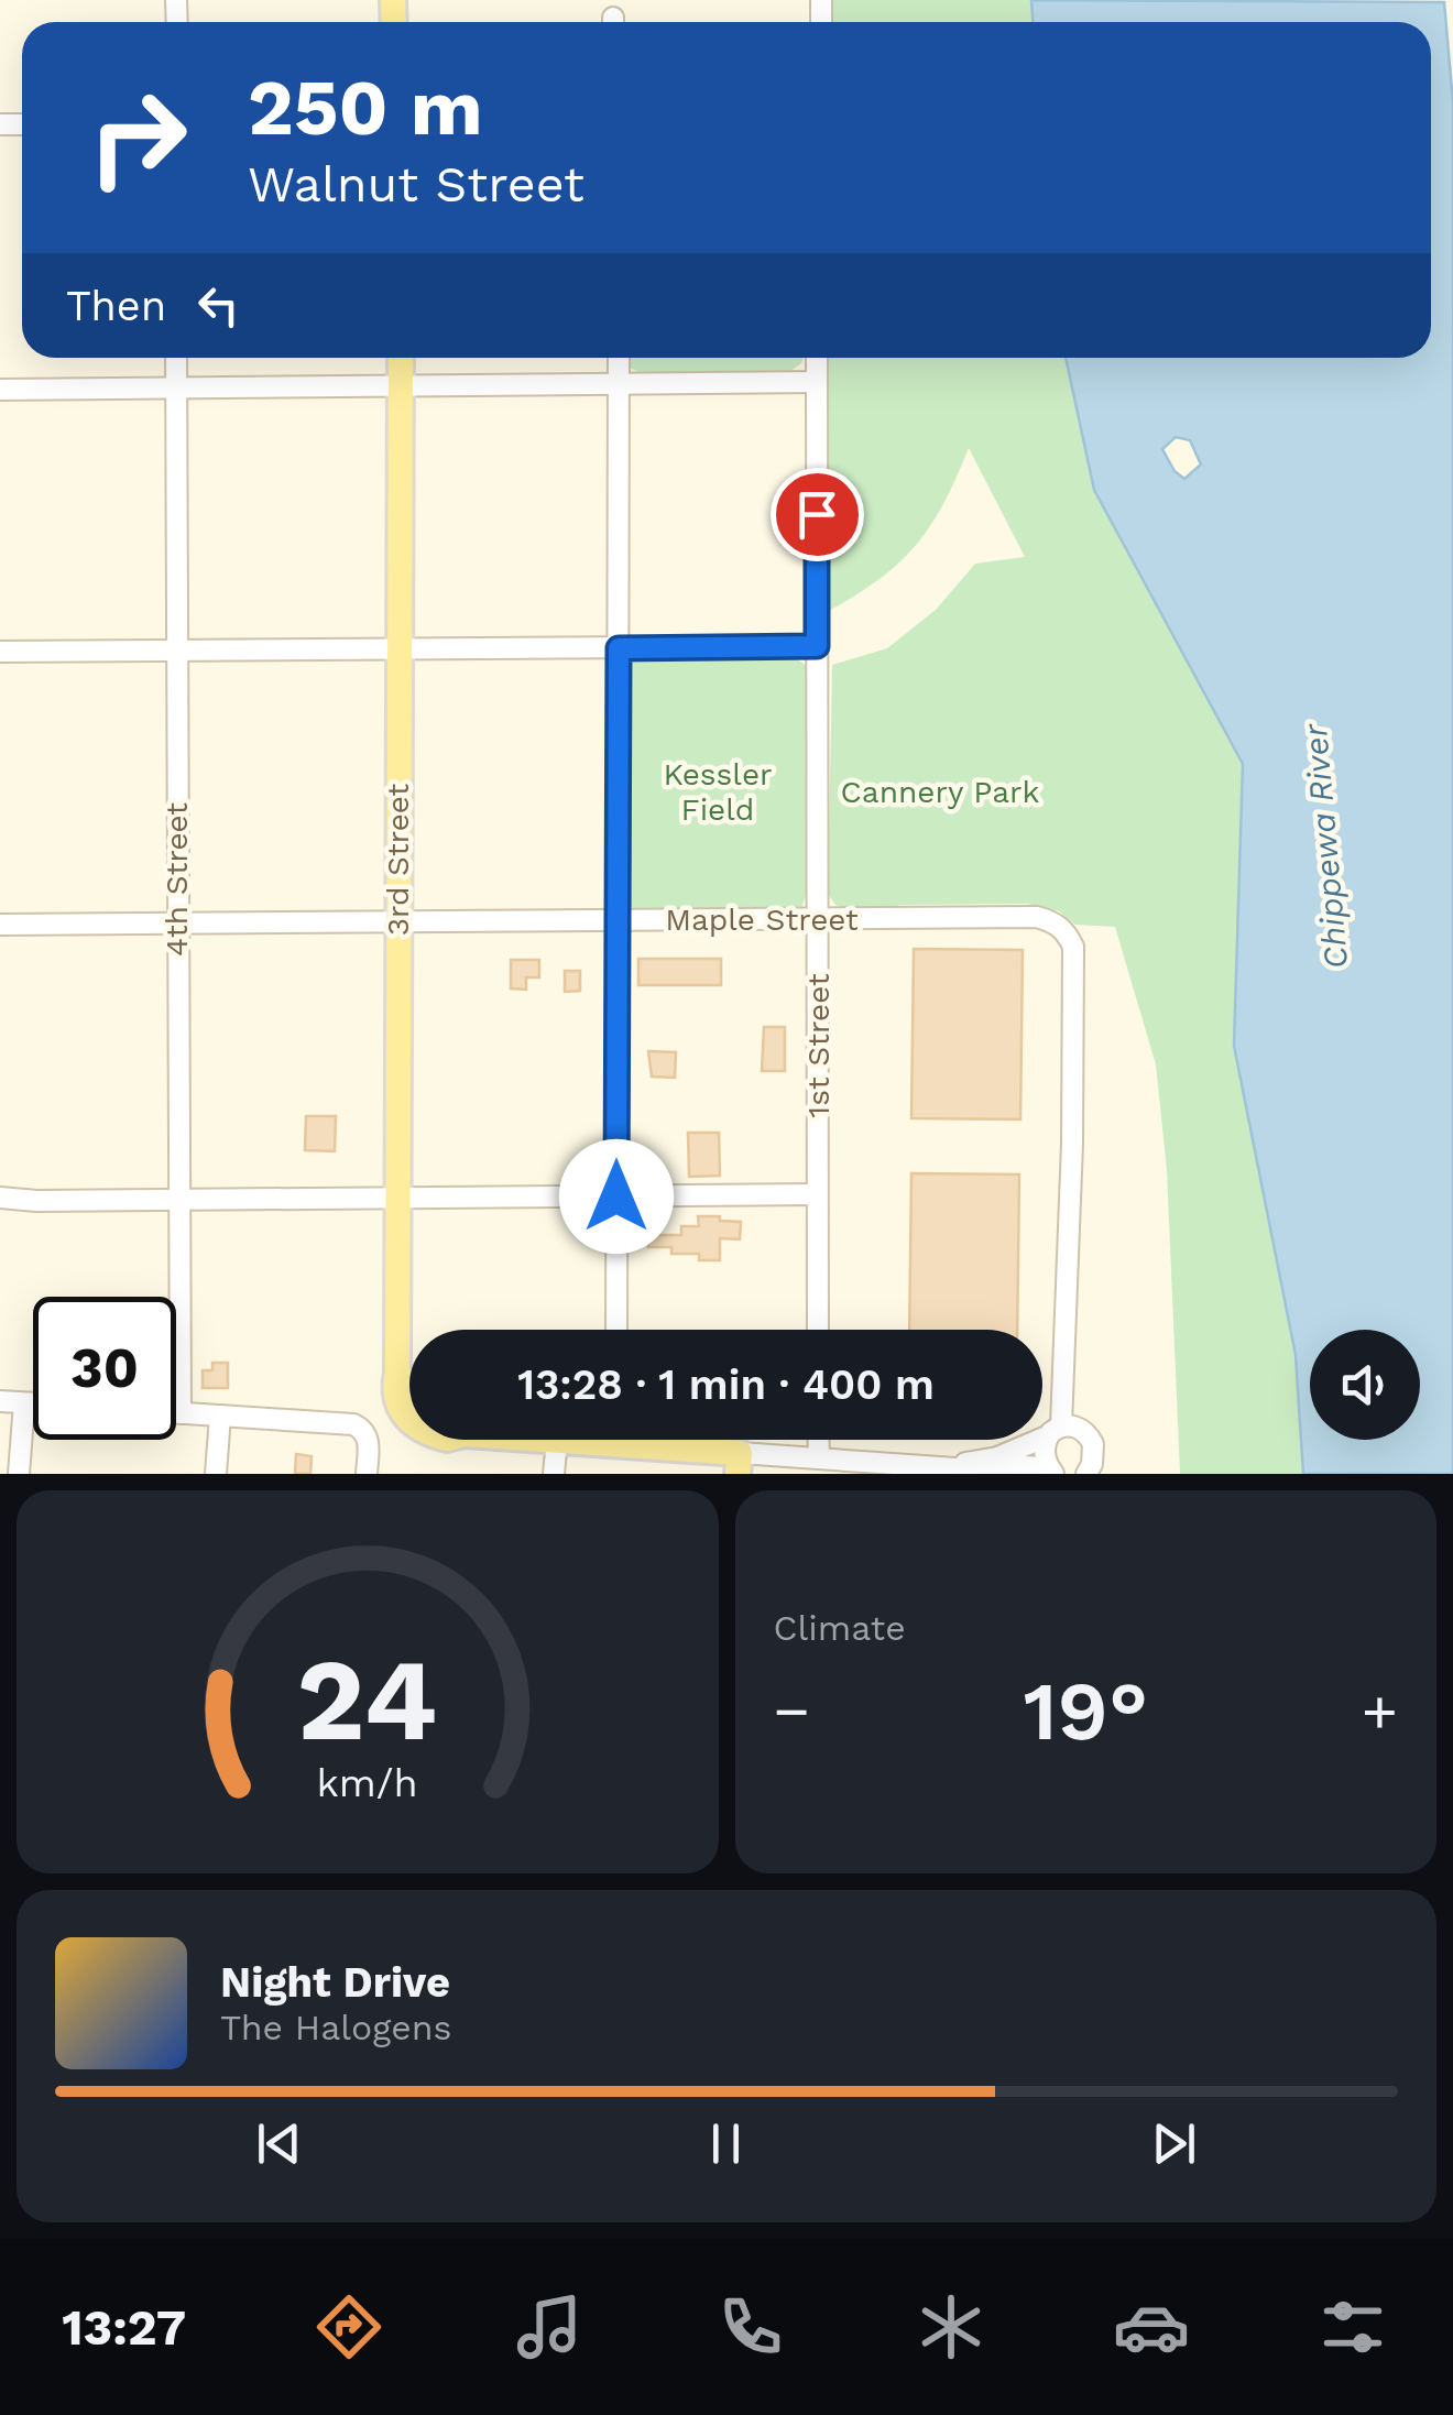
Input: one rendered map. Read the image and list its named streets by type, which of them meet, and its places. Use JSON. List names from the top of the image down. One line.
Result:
{"streets":{"main road":["3rd Street"],"street":["4th Street","Maple Street","1st Street"]},"crossings":[["3rd Street","Maple Street"],["4th Street","Maple Street"],["Maple Street","1st Street"]],"water":["Chippewa River"],"parks":["Kessler Field","Cannery Park"],"page":{"turn":["250 m","Walnut Street"],"then":"Then","limit":"30","trip":"13:28 · 1 min · 400 m","tile":"Climate","heat":["−","19°","+"],"song":["Night Drive","The Halogens"],"tabs":"13:27","gauge":["24","km/h"]}}
